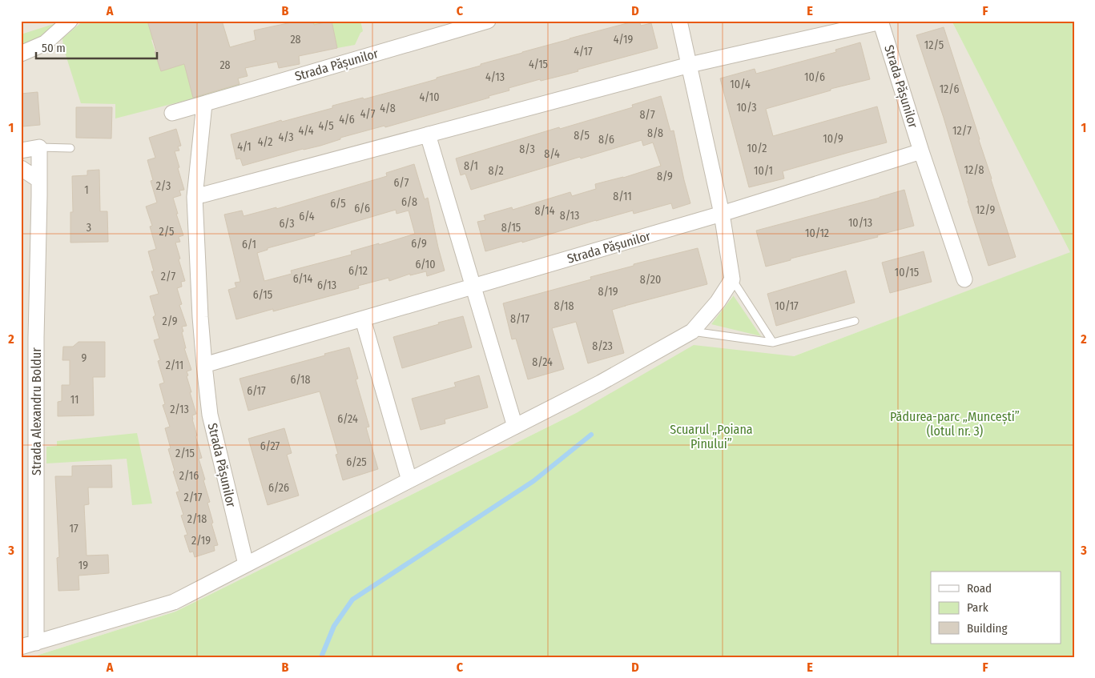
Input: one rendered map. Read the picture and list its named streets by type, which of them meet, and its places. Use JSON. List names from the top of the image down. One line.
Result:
{"streets":{"street":["Strada Pășunilor","Strada Alexandru Boldur"]},"parks":["Pădurea-parc „Muncești” (lotul nr. 3)","Scuarul „Poiana Pinului”"],"house_numbers":["28","4/19","12/5","4/17","4/15","28","4/13","10/6","10/4","12/6","4/10","10/3","4/8","4/7","8/7","4/6","4/5","4/4","12/7","8/8","8/5","4/3","10/9","8/6","4/2","4/1","10/2","8/3","8/4","8/1","12/8","8/2","10/1","8/9","6/7","2/3","1","8/11","6/8","6/5","6/6","12/9","8/14","8/13","6/4","10/13","6/3","3","8/15","2/5","10/12","6/9","6/1","6/10","6/12","10/15","2/7","6/14","8/20","6/13","8/19","6/15","8/18","10/17","8/17","2/9","8/23","9","8/24","2/11","6/18","6/17","11","2/13","6/24","6/27","2/15","6/25","2/16","6/26","2/17","2/18","17","2/19","19"],"legend":["Road","Park","Building"],"scale_bar":"50 m","grid":{"columns":["A","B","C","D","E","F"],"rows":["1","2","3"]}}
